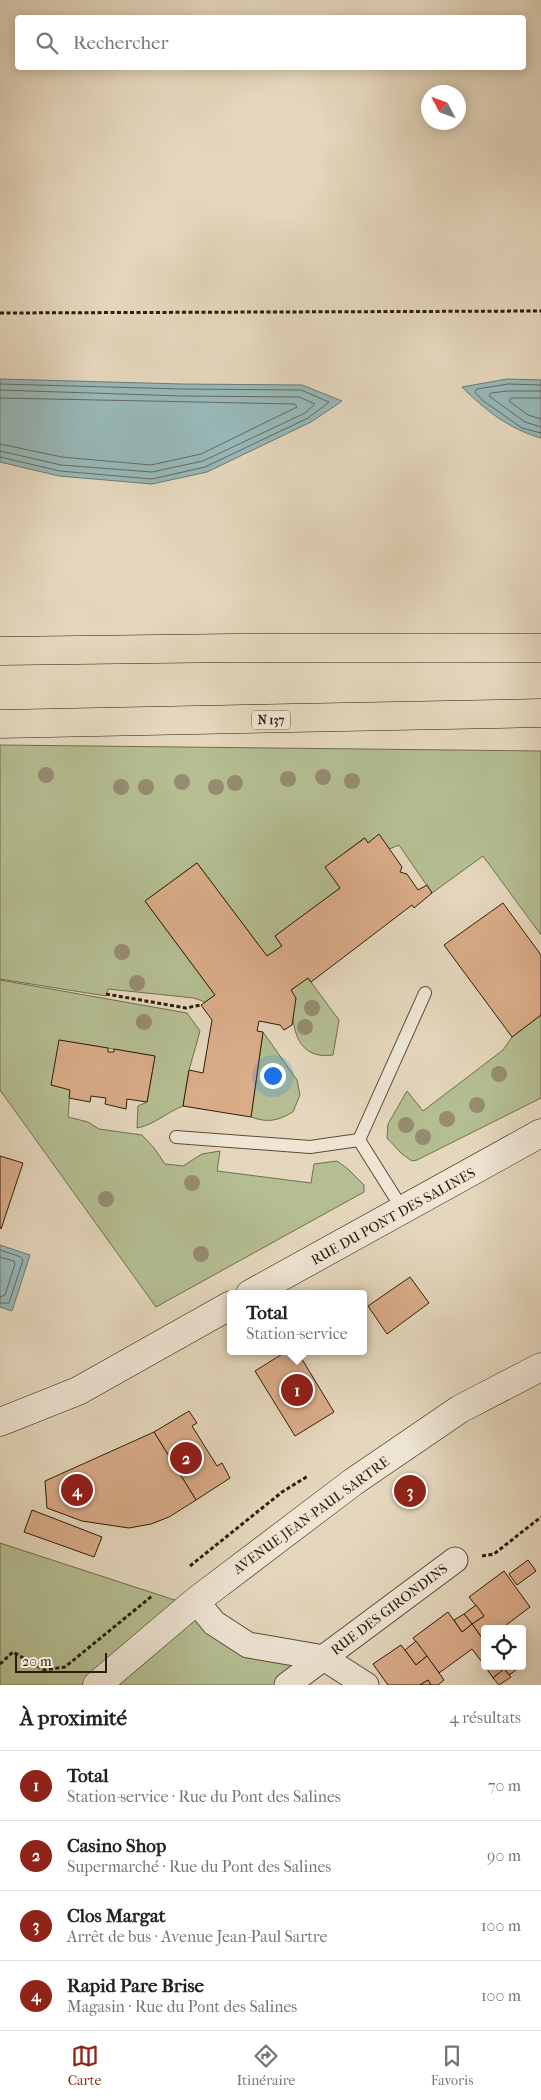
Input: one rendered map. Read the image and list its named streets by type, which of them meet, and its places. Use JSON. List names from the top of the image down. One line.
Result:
{"streets":{"highway":["N 137"],"street":["RUE DU PONT DES SALINES","AVENUE JEAN-PAUL SARTRE","RUE DES GIRONDINS"]},"crossings":[["AVENUE JEAN-PAUL SARTRE","RUE DES GIRONDINS"]],"scale_bar":"20 m","north":"top left","page":{"search":"Rechercher","popup":["Total","Station-service"],"pins":["1","2","4","3"],"scale":"20 m","heading":["À proximité","4 résultats"],"list":[{"mark":"1","name":"Total","note":"Station-service · Rue du Pont des Salines","value":"70 m"},{"mark":"2","name":"Casino Shop","note":"Supermarché · Rue du Pont des Salines","value":"90 m"},{"mark":"3","name":"Clos Margat","note":"Arrêt de bus · Avenue Jean-Paul Sartre","value":"100 m"},{"mark":"4","name":"Rapid Pare Brise","note":"Magasin · Rue du Pont des Salines","value":"100 m"}],"nav":["Carte","Itinéraire","Favoris"]}}
